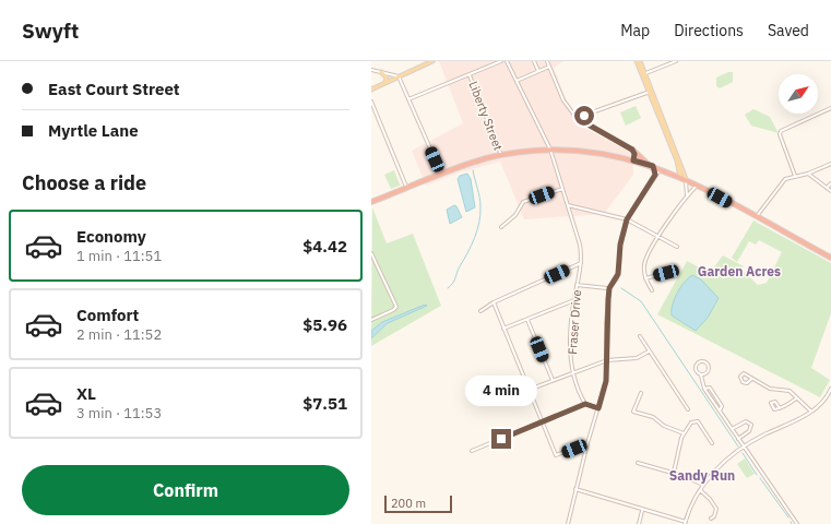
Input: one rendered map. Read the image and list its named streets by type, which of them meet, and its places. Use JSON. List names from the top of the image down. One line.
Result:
{"streets":{"street":["Liberty Street","Fraser Drive"]},"districts":["Garden Acres","Sandy Run"],"scale_bar":"200 m","north":"top right","page":{"header":"Swyft","nav":["Map","Directions","Saved"],"banner":["East Court Street","Myrtle Lane"],"heading":"Choose a ride","list":[{"name":"Economy","note":"1 min · 11:51","value":"$4.42"},{"name":"Comfort","note":"2 min · 11:52","value":"$5.96"},{"name":"XL","note":"3 min · 11:53","value":"$7.51"}],"bubble":"4 min","buttons":"Confirm","scale":"200 m"}}
